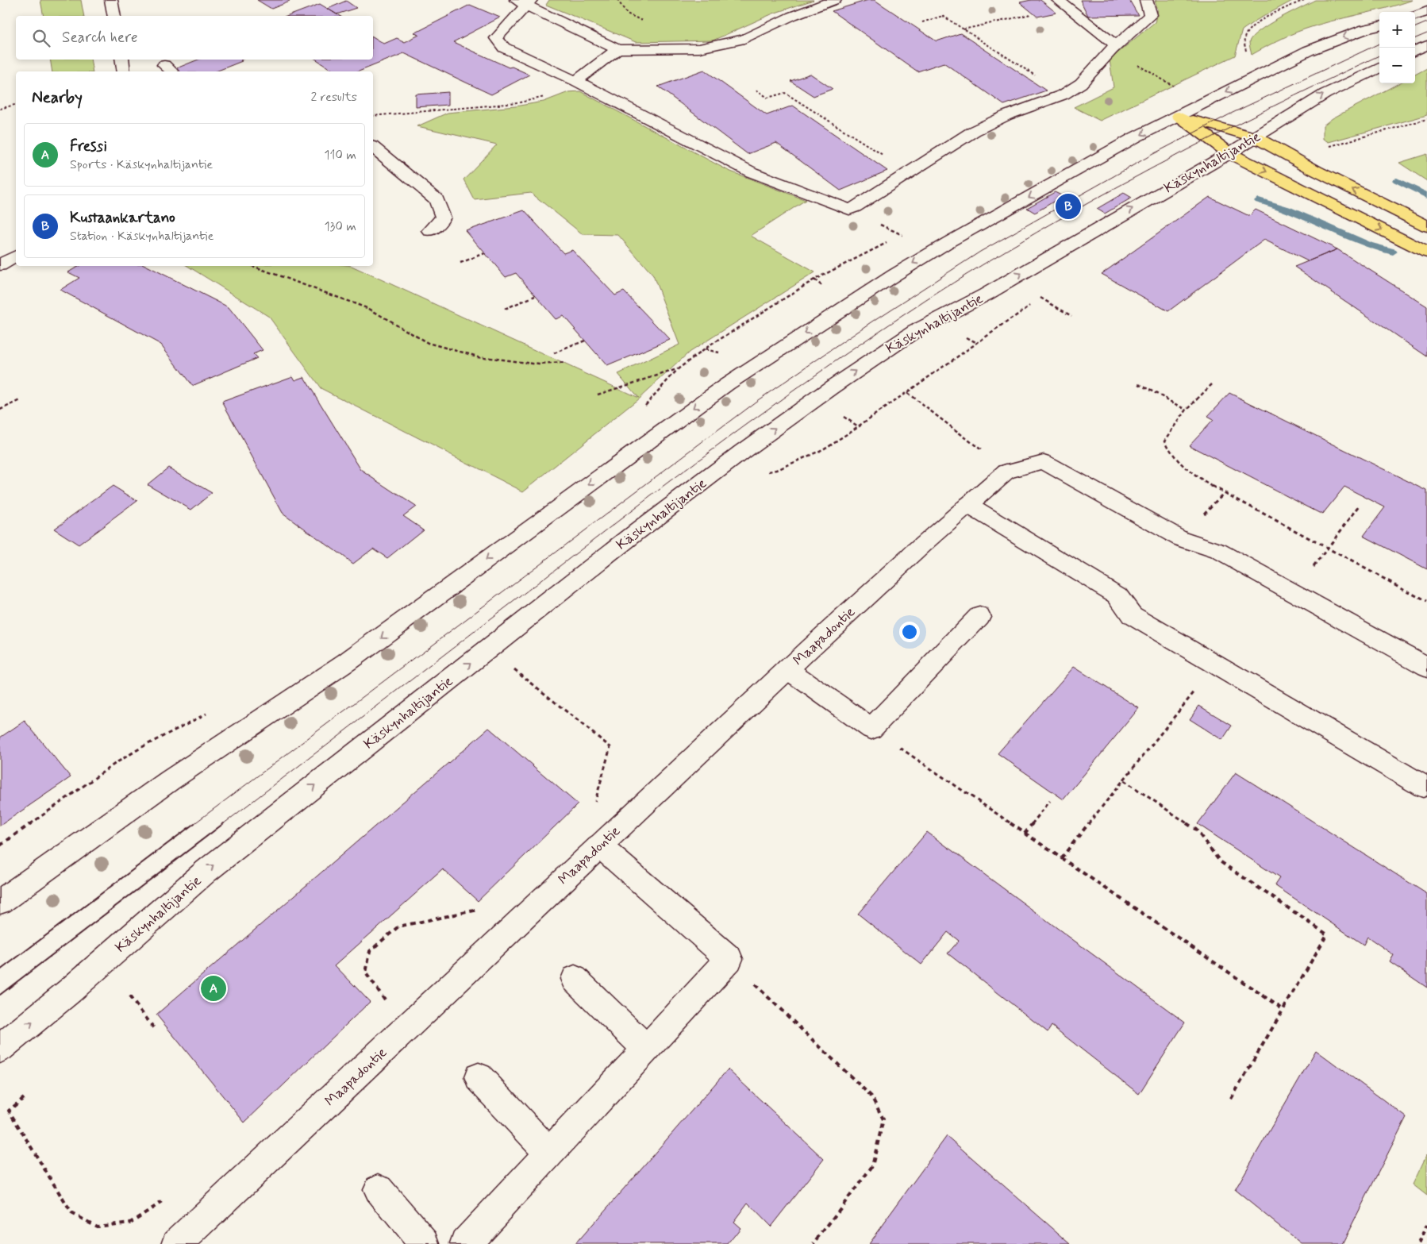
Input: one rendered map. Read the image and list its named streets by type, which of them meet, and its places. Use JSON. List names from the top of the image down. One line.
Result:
{"streets":{"main road":["Käskynhaltijantie","Maapadontie"]},"page":{"map_buttons":["+","−"],"search":"Search here","heading":["Nearby","2 results"],"list":[{"mark":"A","name":"Fressi","note":"Sports · Käskynhaltijantie","value":"110 m"},{"mark":"B","name":"Kustaankartano","note":"Station · Käskynhaltijantie","value":"130 m"}],"pins":["B","A"]}}
